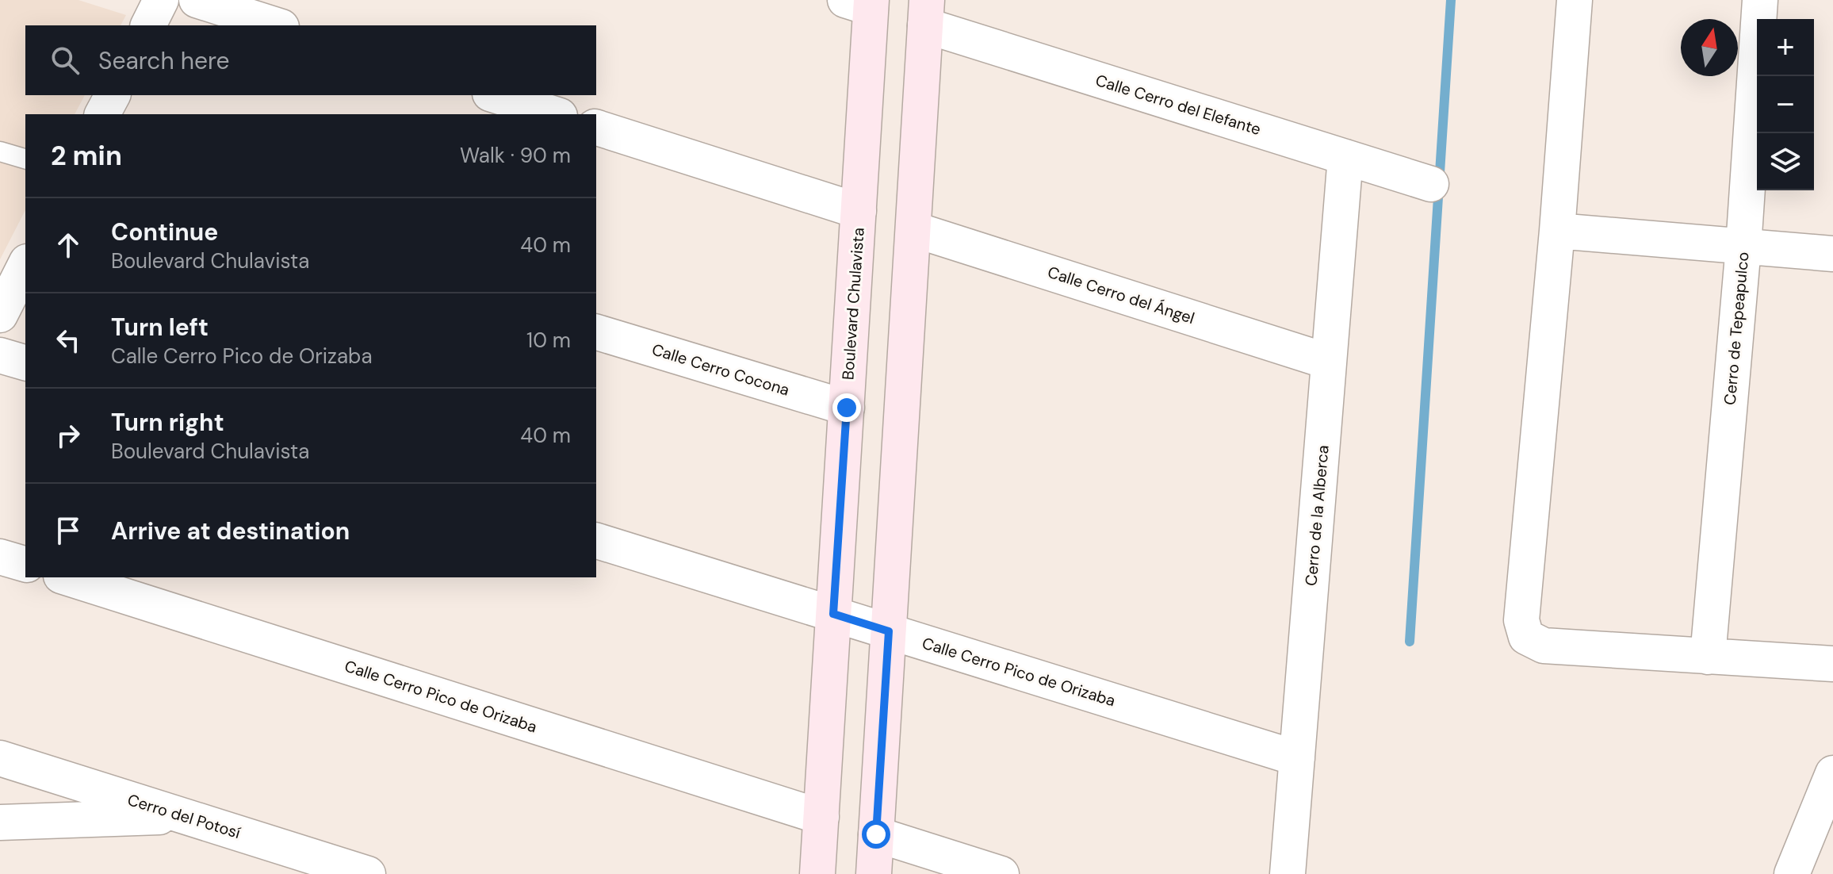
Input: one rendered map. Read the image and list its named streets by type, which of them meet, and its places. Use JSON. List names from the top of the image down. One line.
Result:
{"streets":{"main road":["Boulevard Chulavista"],"street":["Calle Cerro del Elefante","Calle Cerro del Ángel","Cerro de Tepeapulco","Calle Cerro Cocona","Cerro de la Alberca","Calle Cerro Pico de Orizaba","Cerro del Potosí"]},"crossings":[["Calle Cerro del Elefante","Cerro de la Alberca"],["Calle Cerro del Ángel","Cerro de la Alberca"],["Boulevard Chulavista","Calle Cerro Cocona"],["Boulevard Chulavista","Calle Cerro Pico de Orizaba"],["Cerro de la Alberca","Calle Cerro Pico de Orizaba"]],"north":"top","page":{"map_buttons":["+","−"],"search":"Search here","heading":["2 min","Walk · 90 m"],"list":[["Continue","Boulevard Chulavista","40 m"],["Turn left","Calle Cerro Pico de Orizaba","10 m"],["Turn right","Boulevard Chulavista","40 m"],"Arrive at destination"]}}
